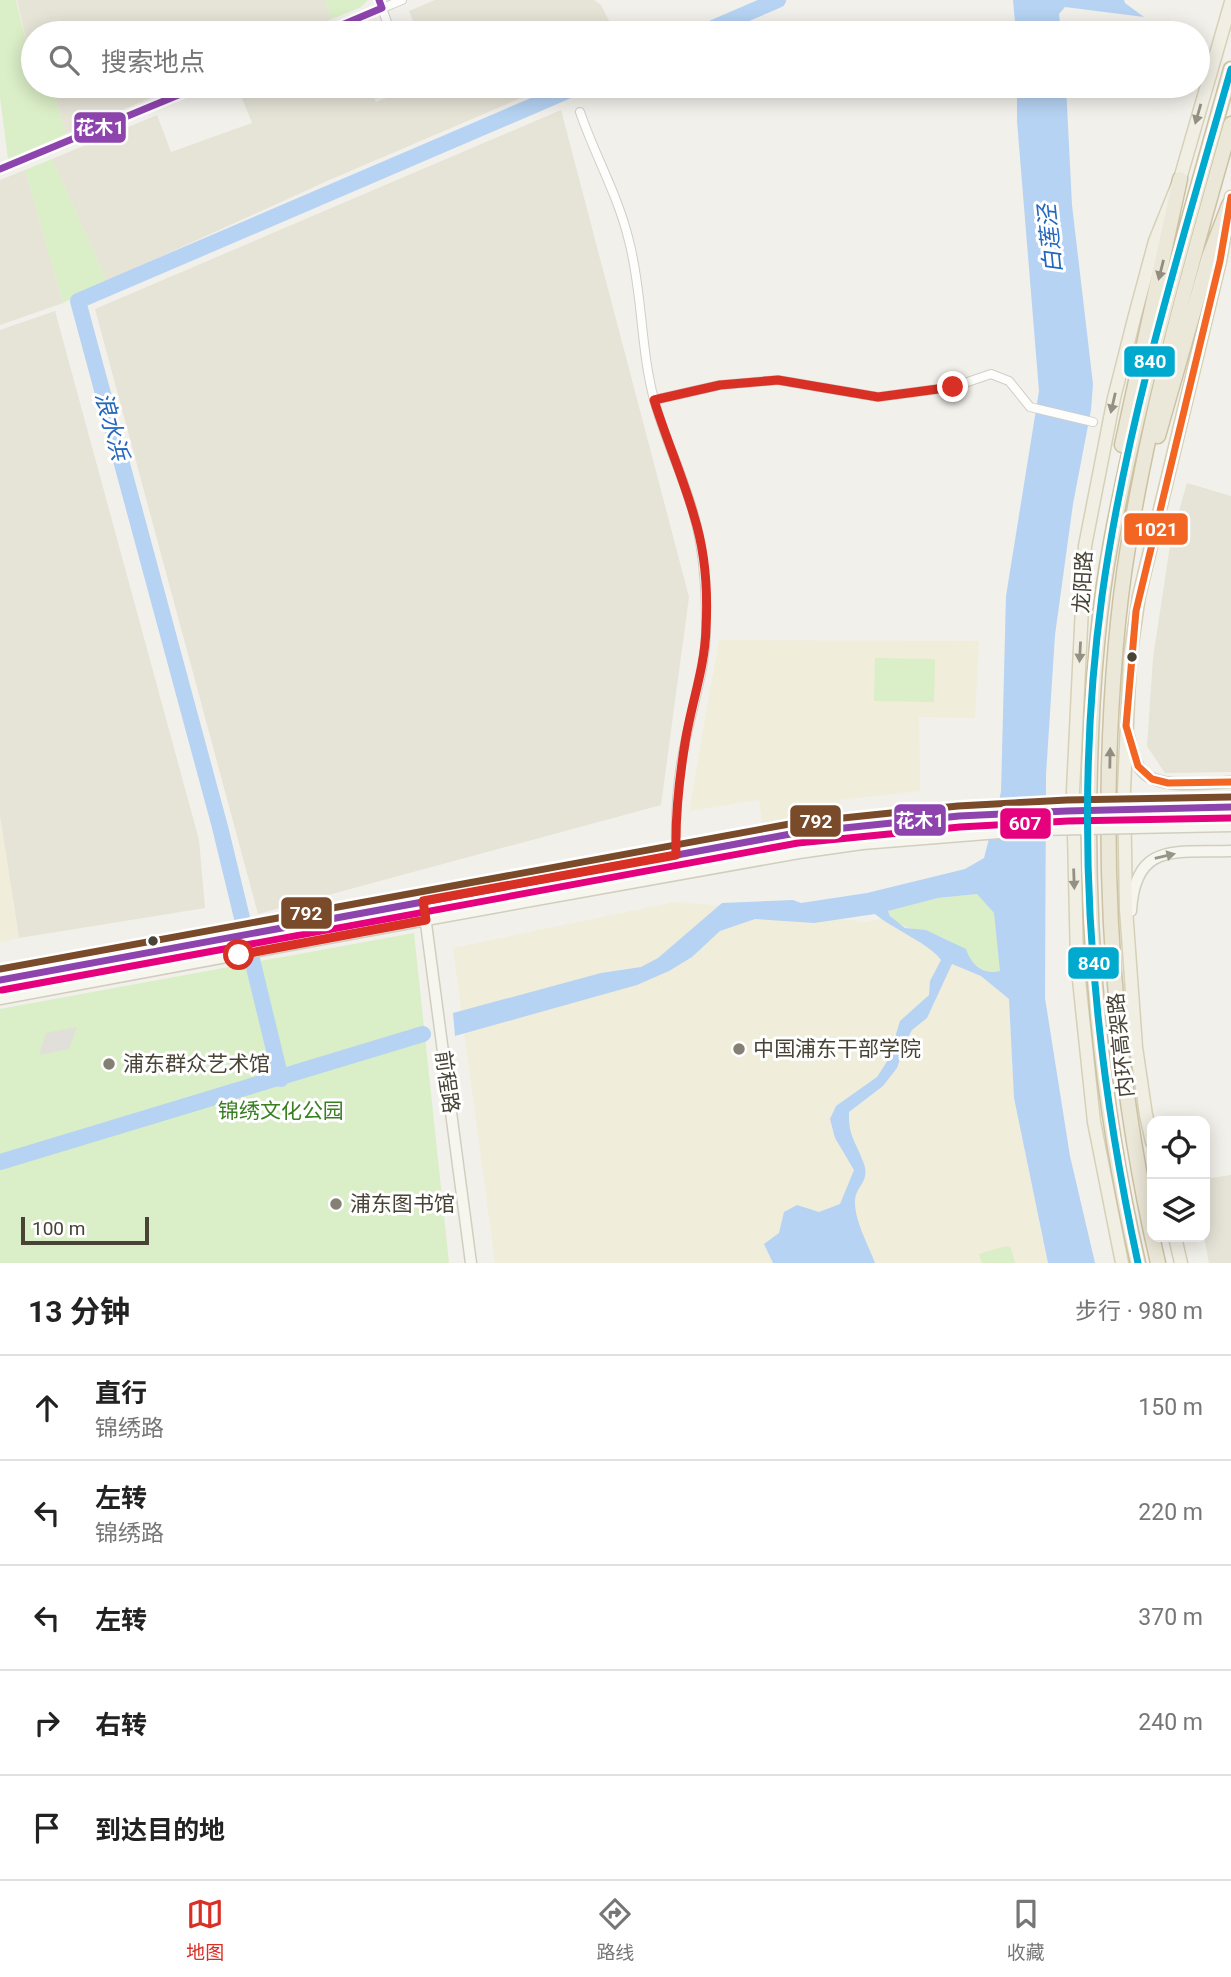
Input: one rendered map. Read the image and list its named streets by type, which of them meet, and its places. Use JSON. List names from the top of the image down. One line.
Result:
{"streets":{"highway":["内环高架路"],"main road":["龙阳路","前程路"]},"water":["白莲泾","浪水浜"],"parks":["锦绣文化公园"],"places":["中国浦东干部学院","浦东群众艺术馆","浦东图书馆"],"lines":["transit line 花木1","transit line 840","transit line 1021","transit line 792","transit line 607"],"scale_bar":"100 m","page":{"search":"搜索地点","scale":"100 m","heading":["13 分钟","步行 · 980 m"],"list":[["直行","锦绣路","150 m"],["左转","锦绣路","220 m"],["左转","370 m"],["右转","240 m"],"到达目的地"],"nav":["地图","路线","收藏"]}}
